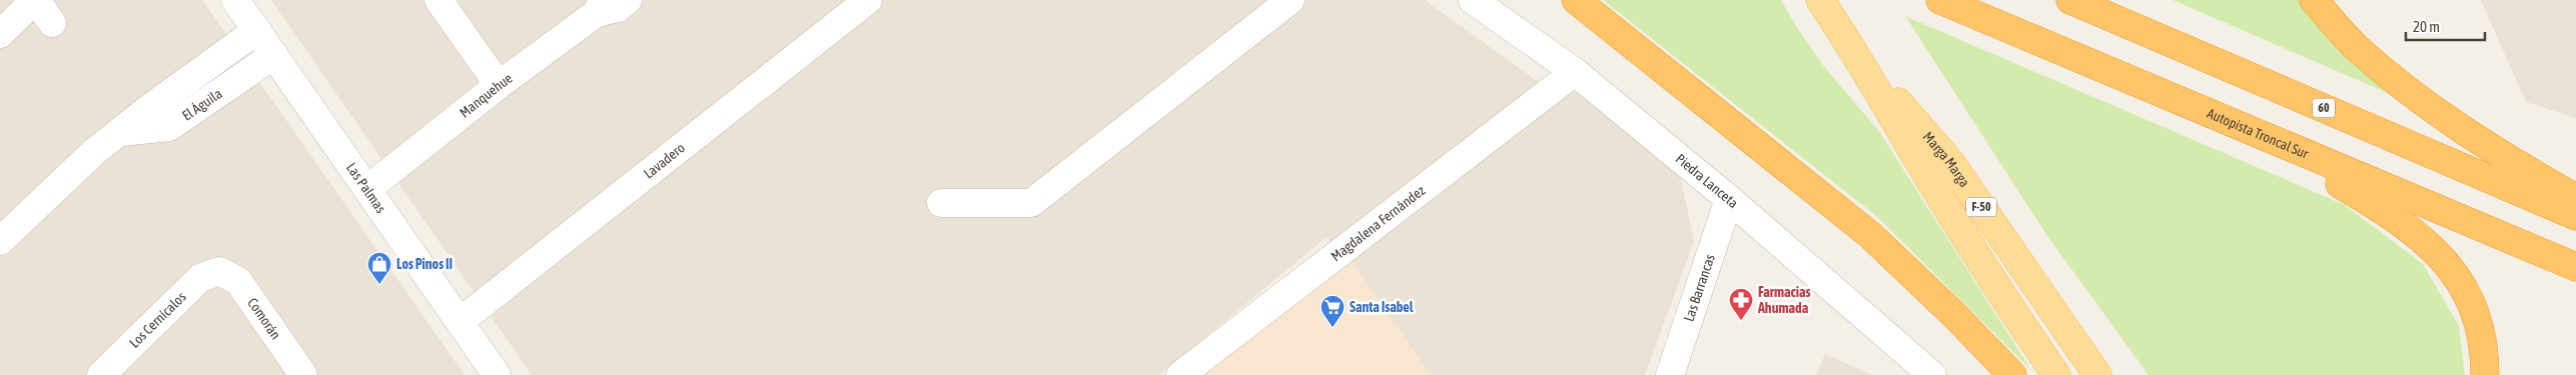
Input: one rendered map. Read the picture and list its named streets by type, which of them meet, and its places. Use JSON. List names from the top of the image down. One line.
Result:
{"streets":{"highway":["60","Autopista Troncal Sur"],"main road":["Marga Marga","F-50"],"street":["Manquehue","El Águila","Lavadero","Piedra Lanceta","Las Palmas","Magdalena Fernández","Las Barrancas","Los Cernícalos","Comorán"]},"crossings":[["Manquehue","Las Palmas"],["El Águila","Las Palmas"],["Lavadero","Las Palmas"],["Piedra Lanceta","Magdalena Fernández"],["Piedra Lanceta","Las Barrancas"],["Los Cernícalos","Comorán"]],"places":{"shop":["Los Pinos II"],"pharmacy":["Farmacias Ahumada"],"supermarket":["Santa Isabel"]},"scale_bar":"20 m"}
